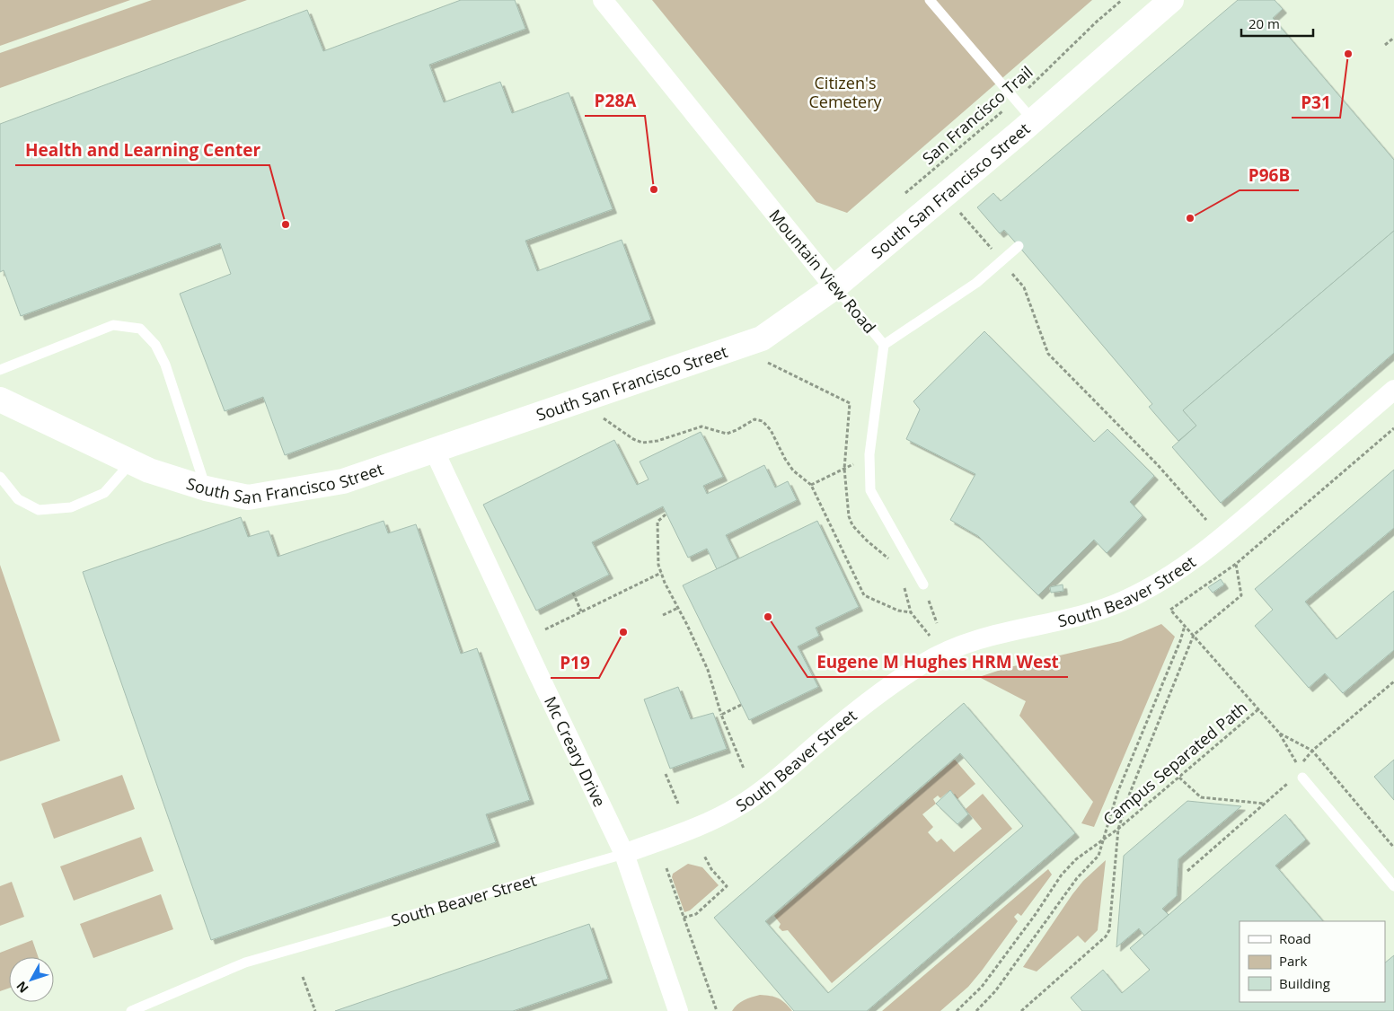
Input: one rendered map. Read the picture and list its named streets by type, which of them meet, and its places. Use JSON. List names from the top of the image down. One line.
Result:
{"streets":{"street":["South San Francisco Street","Mountain View Road","South Beaver Street","Mc Creary Drive"],"path":["San Francisco Trail","Campus Separated Path"]},"crossings":[["South San Francisco Street","Mountain View Road"],["South San Francisco Street","Mc Creary Drive"],["South Beaver Street","Mc Creary Drive"]],"parks":["Citizen's Cemetery"],"places":["P31","P28A","P96B","Health and Learning Center","Eugene M Hughes HRM West","P19"],"legend":["Road","Park","Building"],"scale_bar":"20 m","north":"bottom left"}
